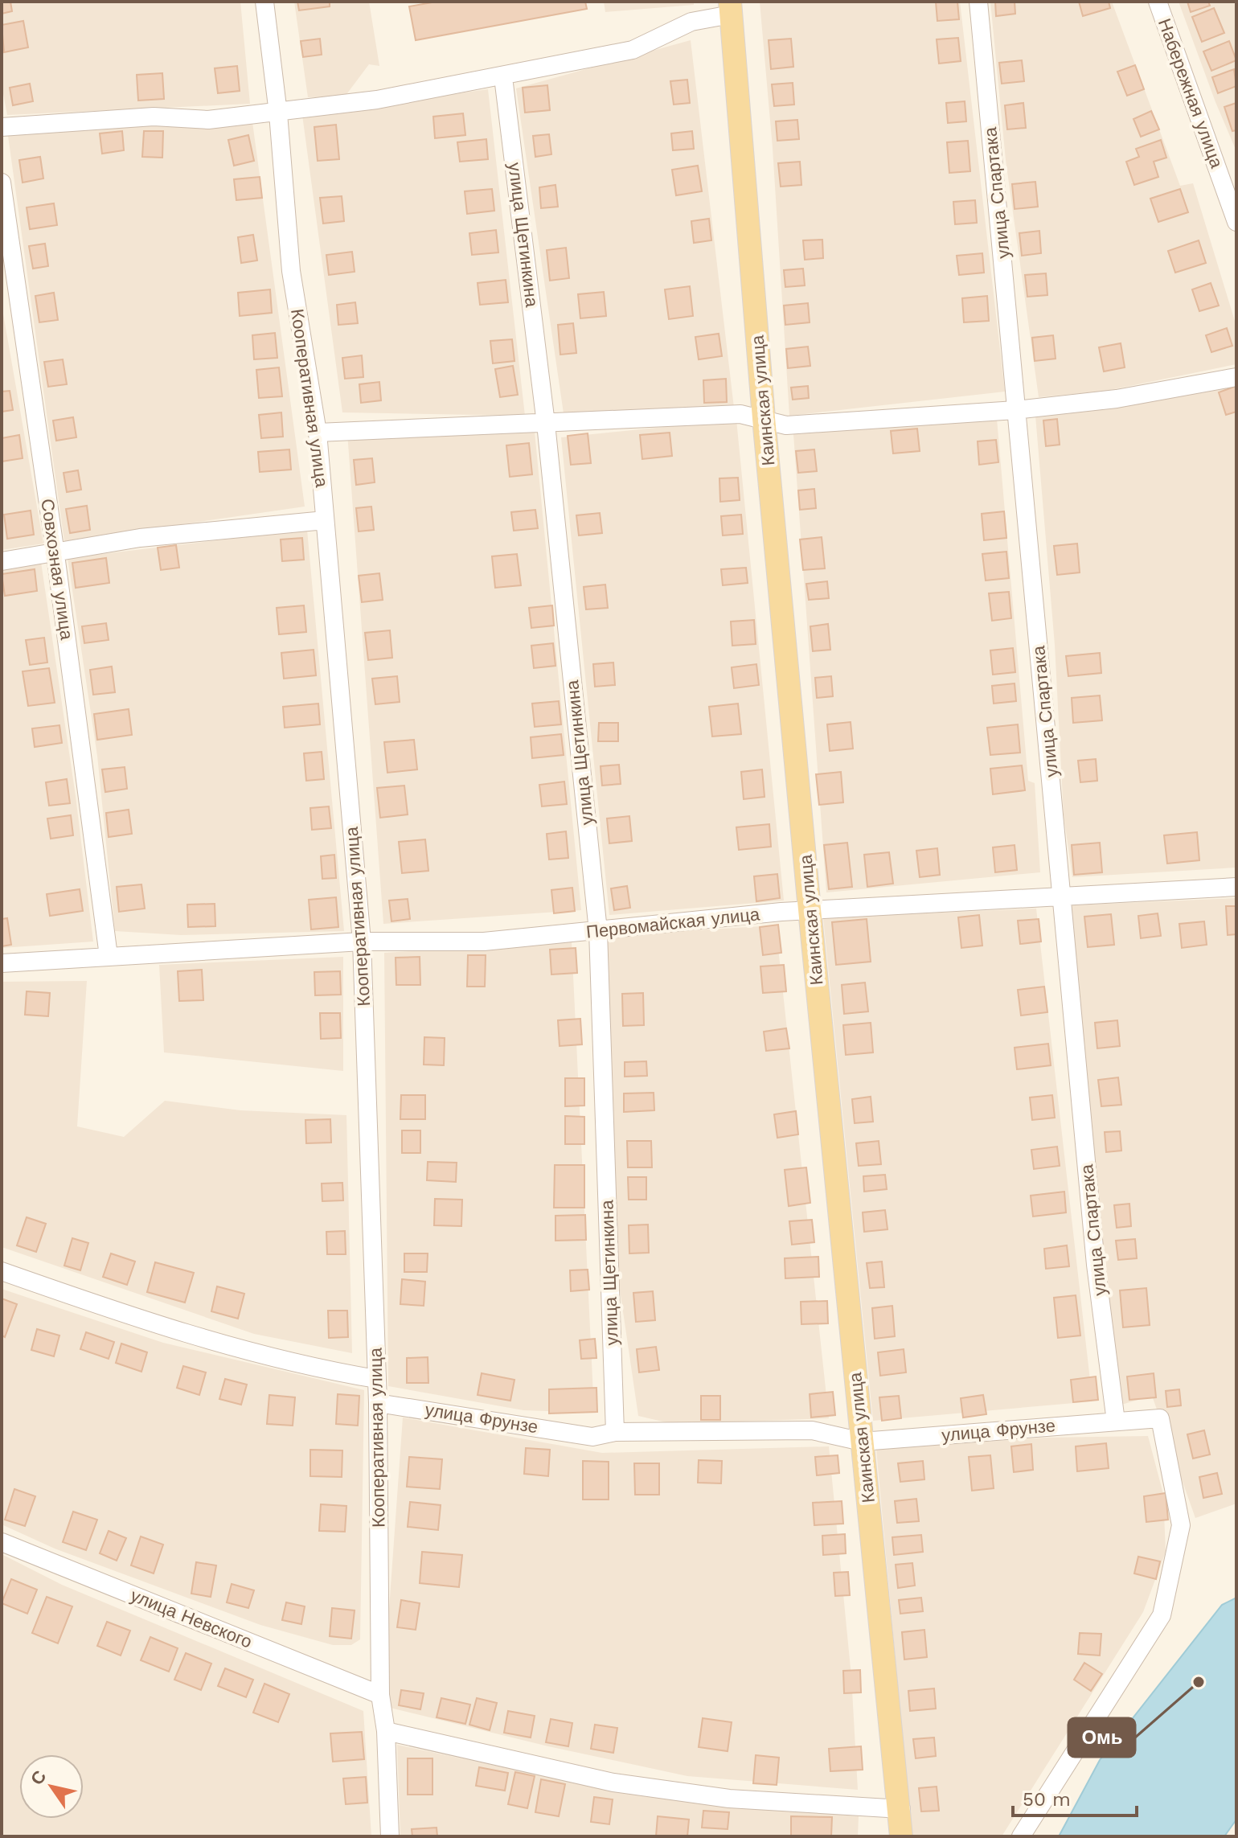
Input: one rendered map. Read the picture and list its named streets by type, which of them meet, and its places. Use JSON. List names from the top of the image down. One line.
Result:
{"streets":{"main road":["Каинская улица"],"street":["Набережная улица","улица Спартака","улица Щетинкина","Кооперативная улица","Совхозная улица","Первомайская улица","улица Фрунзе","улица Невского"]},"crossings":[["улица Спартака","Первомайская улица"],["улица Спартака","улица Фрунзе"],["улица Щетинкина","Первомайская улица"],["улица Щетинкина","улица Фрунзе"],["Кооперативная улица","Первомайская улица"],["Кооперативная улица","улица Фрунзе"],["Кооперативная улица","улица Невского"],["Каинская улица","Первомайская улица"],["Каинская улица","улица Фрунзе"],["Совхозная улица","Первомайская улица"]],"places":["Омь"],"scale_bar":"50 m","north":"top left"}
